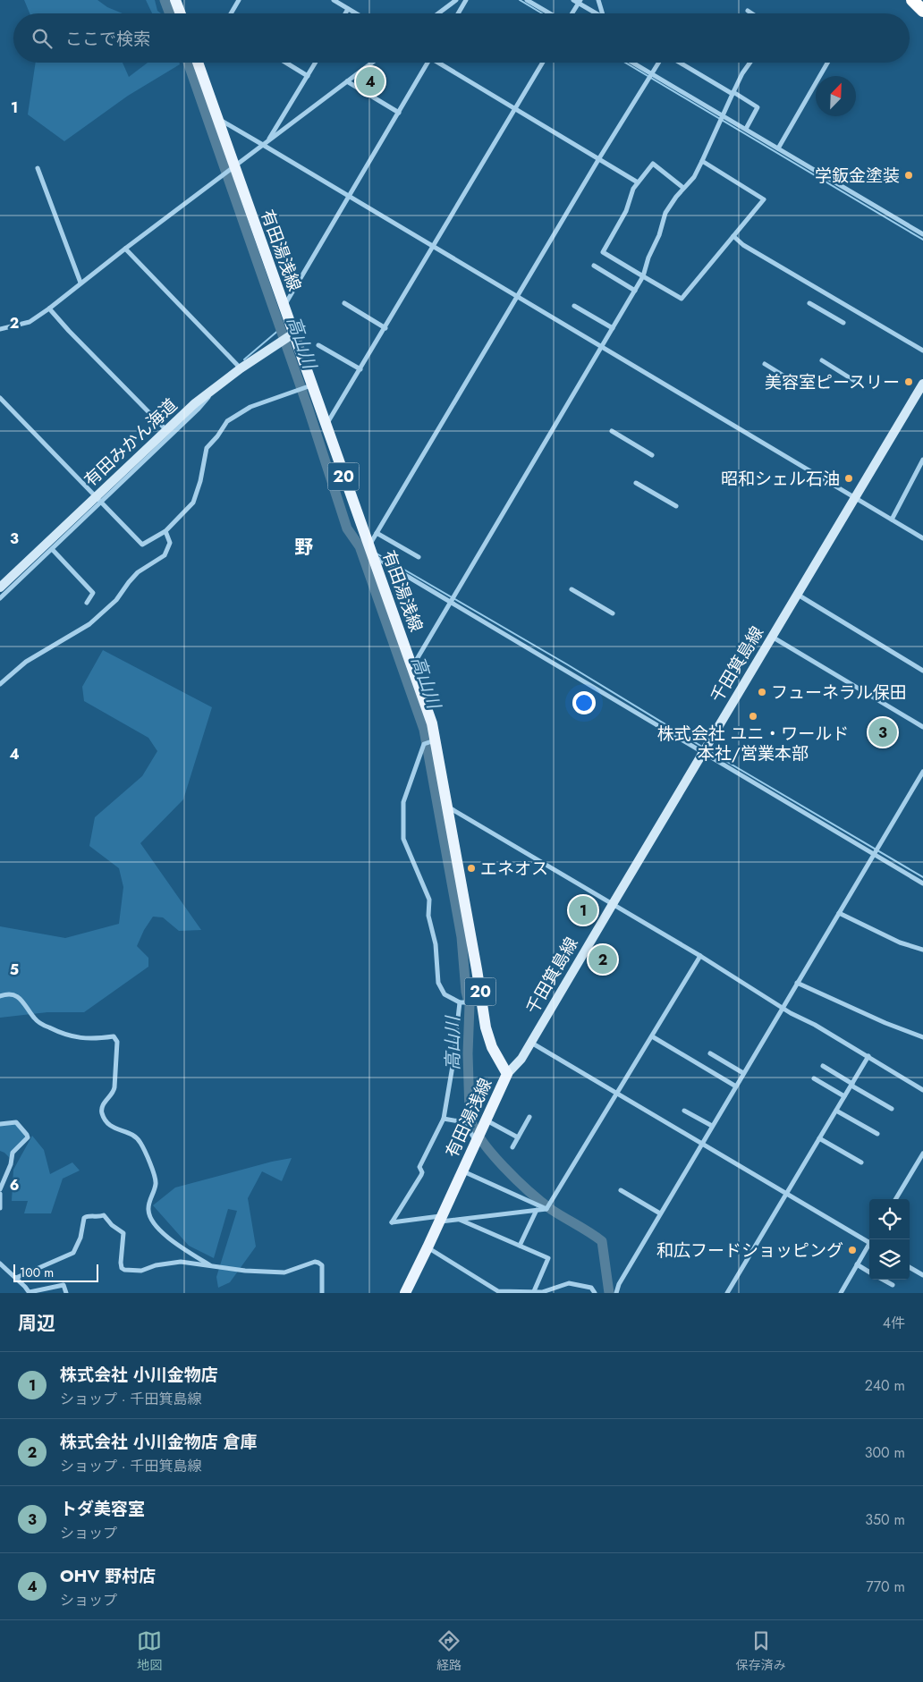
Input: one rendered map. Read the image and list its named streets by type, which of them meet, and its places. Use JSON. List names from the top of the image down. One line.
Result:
{"streets":{"main road":["有田湯浅線","有田みかん海道","20","千田箕島線"]},"crossings":[["有田湯浅線","有田みかん海道"],["有田湯浅線","千田箕島線"]],"districts":["野"],"water":["高山川"],"places":["学鈑金塗装","美容室ピースリー","昭和シェル石油","フューネラル保田","株式会社 ユニ・ワールド 本社/営業本部","エネオス","和広フードショッピング"],"scale_bar":"100 m","north":"top right","page":{"search":"ここで検索","pins":["4","3","1","2"],"scale":"100 m","heading":["周辺","4件"],"list":[{"mark":"1","name":"株式会社 小川金物店","note":"ショップ · 千田箕島線","value":"240 m"},{"mark":"2","name":"株式会社 小川金物店 倉庫","note":"ショップ · 千田箕島線","value":"300 m"},{"mark":"3","name":"トダ美容室","note":"ショップ","value":"350 m"},{"mark":"4","name":"OHV 野村店","note":"ショップ","value":"770 m"}],"nav":["地図","経路","保存済み"]},"grid":{"rows":["1","2","3","4","5","6"]}}
